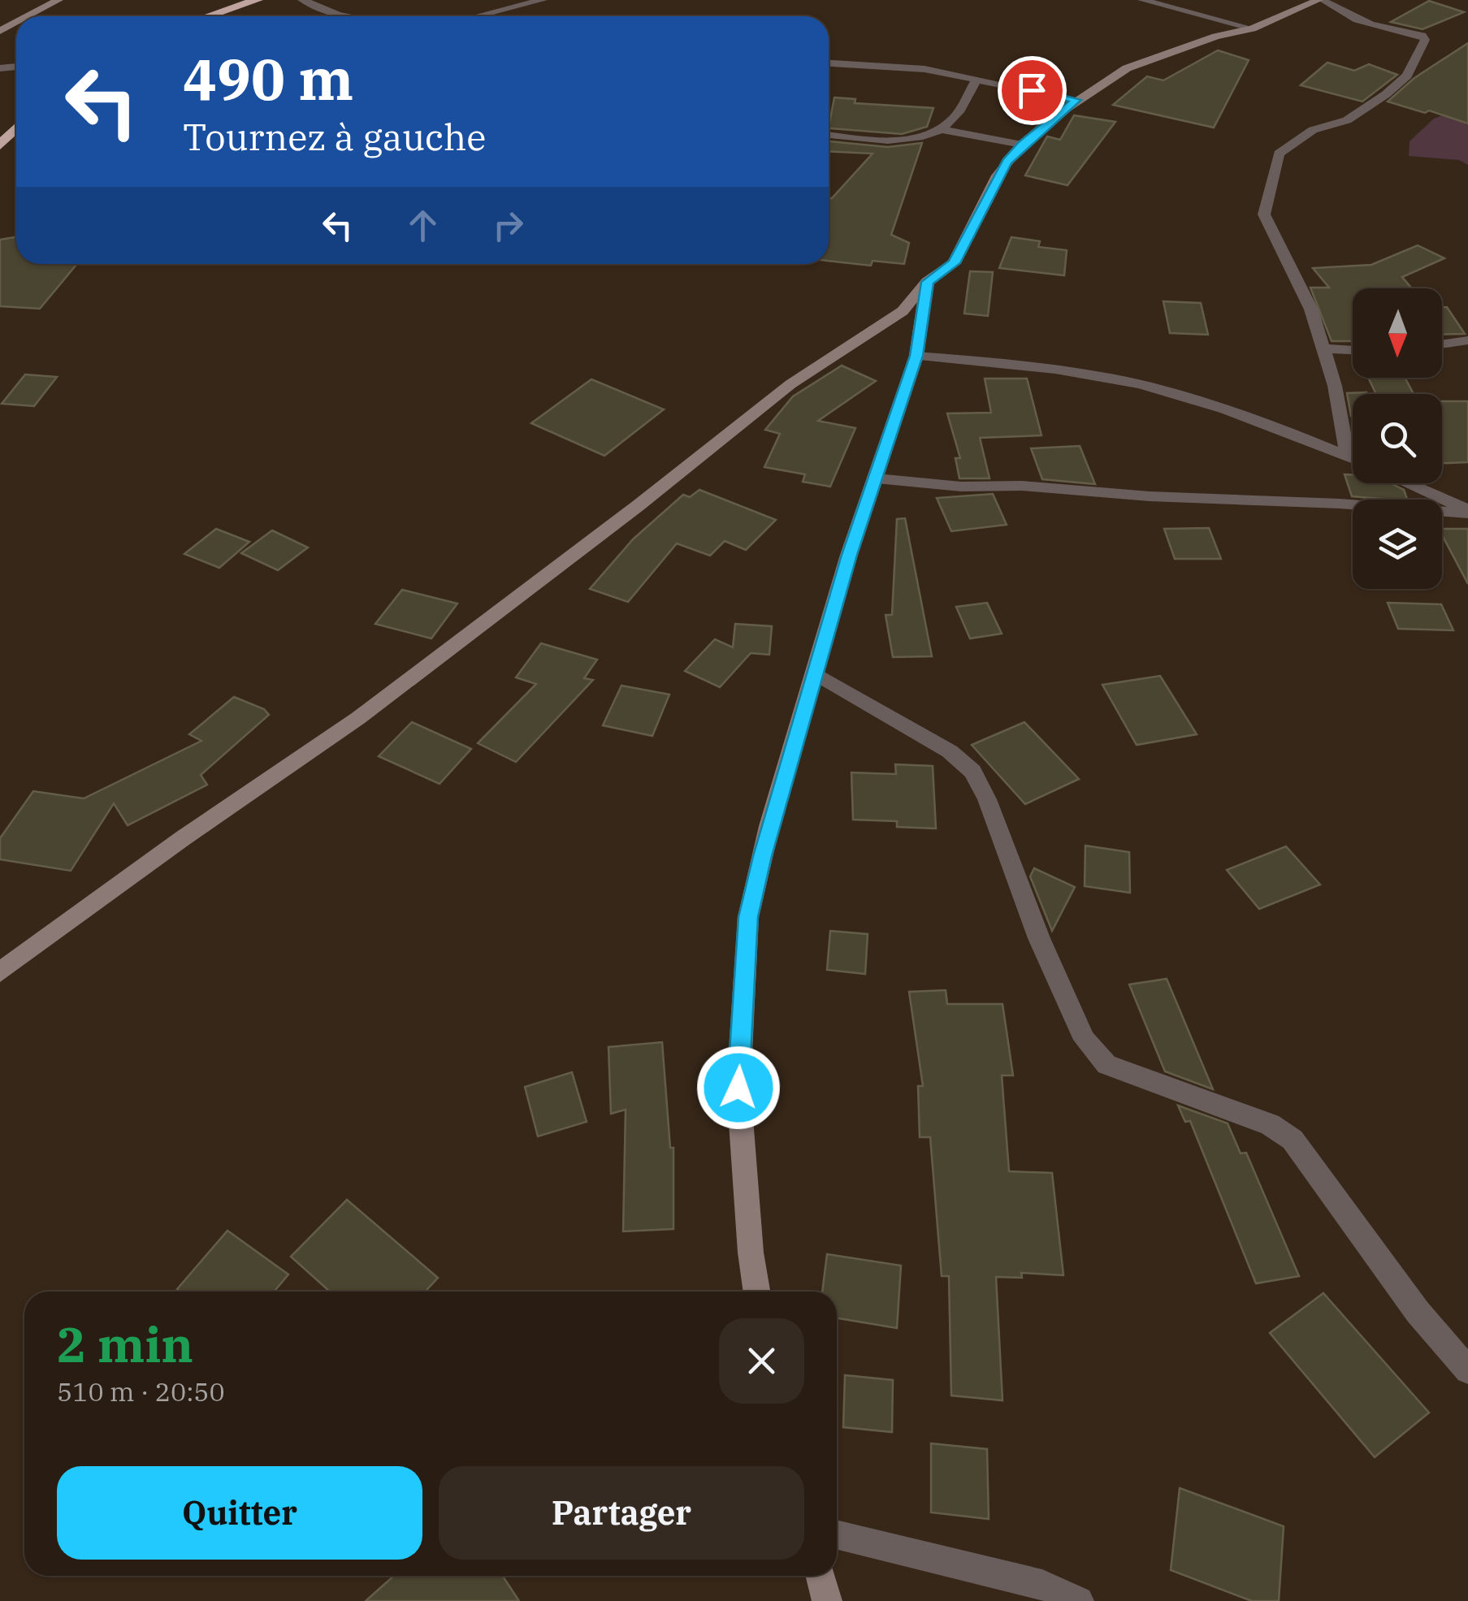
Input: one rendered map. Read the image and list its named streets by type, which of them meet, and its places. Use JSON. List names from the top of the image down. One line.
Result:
{"north":"bottom","page":{"turn":["490 m","Tournez à gauche"],"heading":["2 min","510 m · 20:50"],"buttons":["Quitter","Partager"]}}
